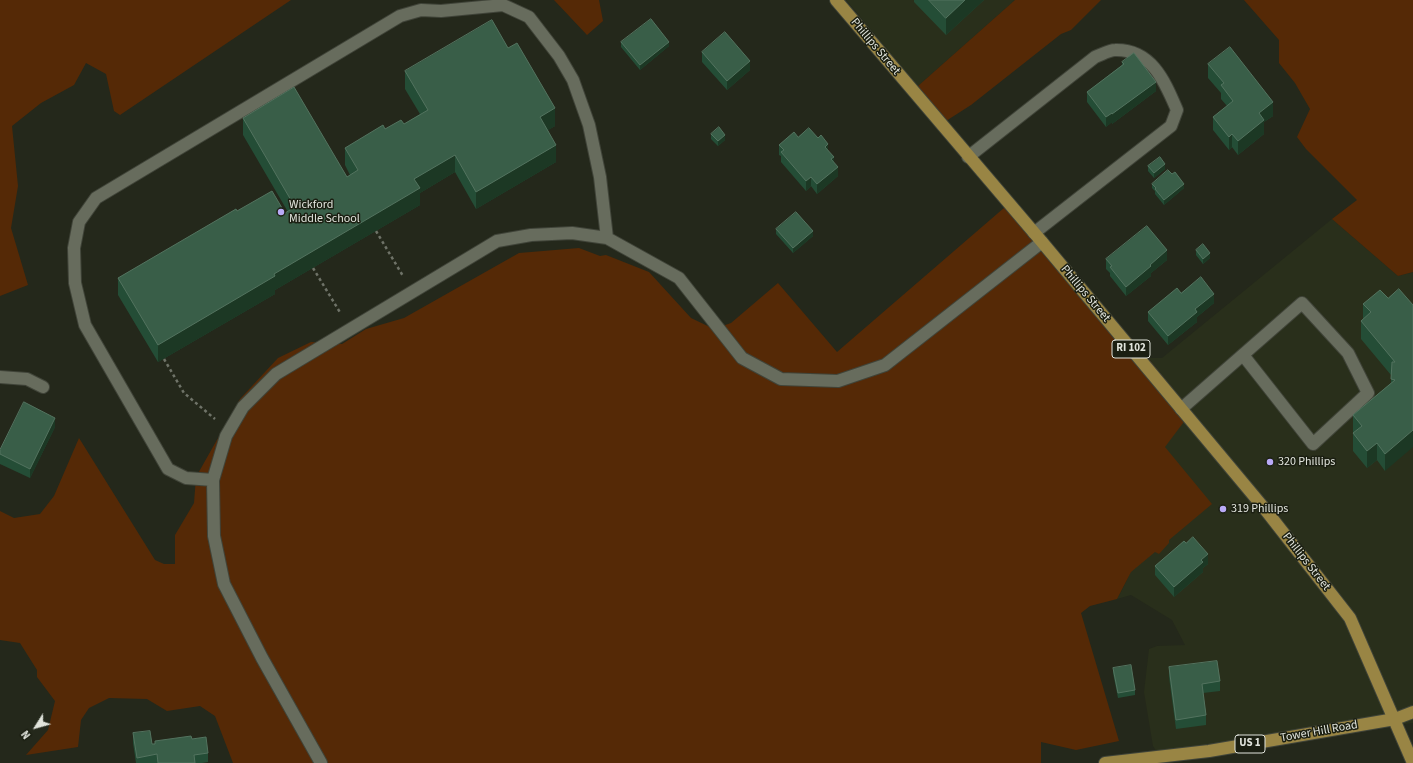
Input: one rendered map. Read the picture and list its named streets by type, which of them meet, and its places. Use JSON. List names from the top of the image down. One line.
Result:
{"streets":{"main road":["Phillips Street","RI 102","Tower Hill Road","US 1"]},"crossings":[["Phillips Street","RI 102"],["Phillips Street","Tower Hill Road"],["RI 102","Tower Hill Road"]],"places":["Wickford Middle School","320 Phillips","319 Phillips"],"north":"bottom left"}
